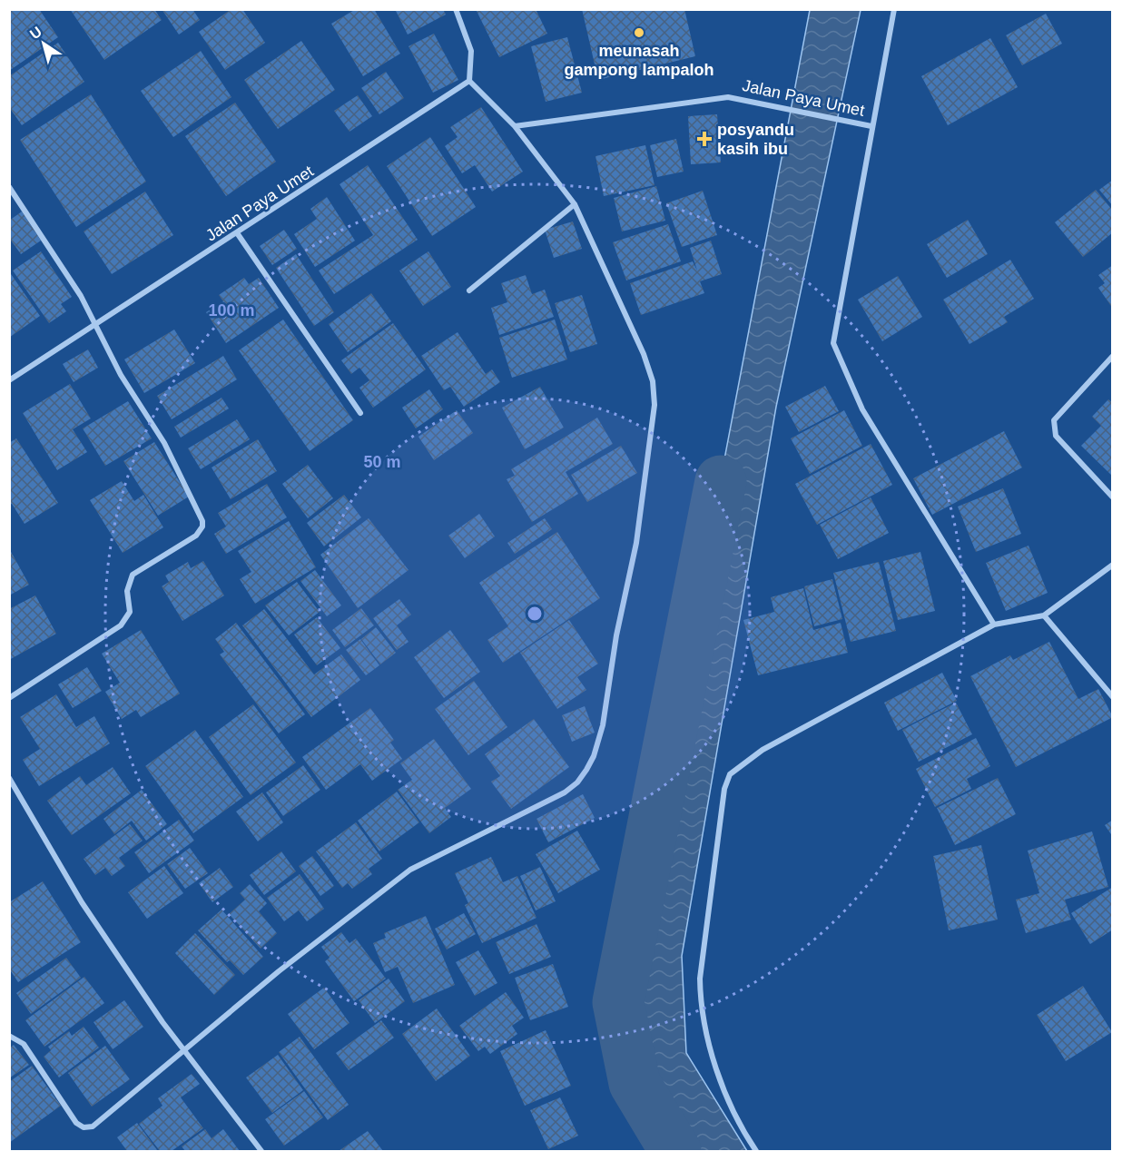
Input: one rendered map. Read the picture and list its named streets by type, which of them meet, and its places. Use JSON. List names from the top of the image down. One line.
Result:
{"streets":{"street":["Jalan Paya Umet"]},"places":{"other":["meunasah gampong lampaloh"],"health":["posyandu kasih ibu"]},"north":"top left","rings":["100 m","50 m"]}
